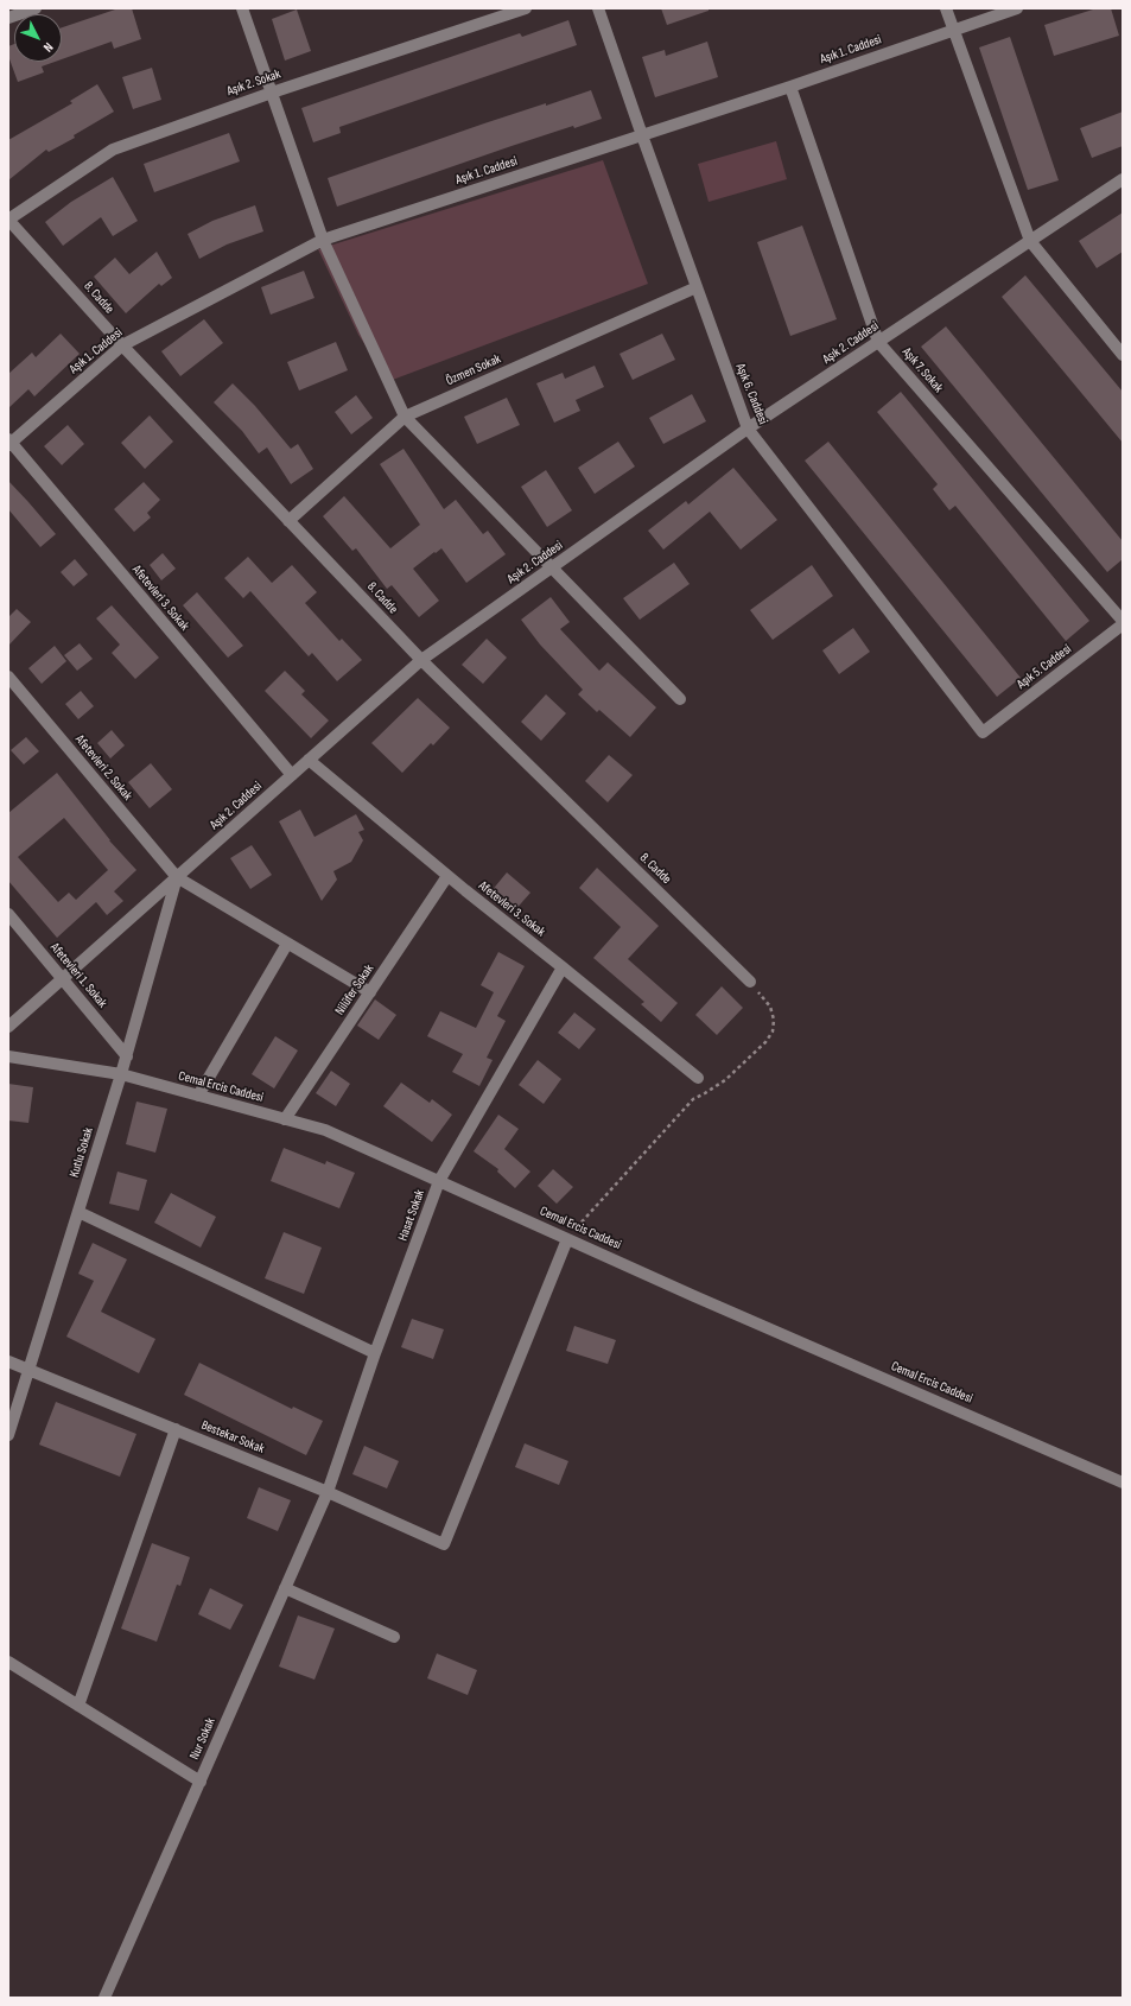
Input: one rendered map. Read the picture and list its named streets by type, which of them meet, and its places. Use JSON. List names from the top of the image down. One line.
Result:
{"streets":{"street":["Aşık 1. Caddesi","Aşık 2. Sokak","8. Cadde","Aşık 2. Caddesi","Özmen Sokak","Aşık 7. Sokak","Aşık 6. Caddesi","Afetevleri 3. Sokak","Aşık 5. Caddesi","Afetevleri 2. Sokak","Afetevleri 1. Sokak","Nilüfer Sokak","Cemal Ercis Caddesi","Kutlu Sokak","Hasat Sokak","Bestekar Sokak","Nur Sokak"]},"crossings":[["Aşık 1. Caddesi","8. Cadde"],["Aşık 1. Caddesi","Aşık 7. Sokak"],["Aşık 1. Caddesi","Aşık 6. Caddesi"],["Aşık 1. Caddesi","Afetevleri 3. Sokak"],["Aşık 2. Sokak","8. Cadde"],["8. Cadde","Aşık 2. Caddesi"],["8. Cadde","Özmen Sokak"],["Aşık 2. Caddesi","Aşık 7. Sokak"],["Aşık 2. Caddesi","Aşık 6. Caddesi"],["Aşık 2. Caddesi","Afetevleri 3. Sokak"],["Aşık 2. Caddesi","Afetevleri 2. Sokak"],["Aşık 2. Caddesi","Afetevleri 1. Sokak"],["Aşık 2. Caddesi","Kutlu Sokak"],["Özmen Sokak","Aşık 6. Caddesi"],["Aşık 6. Caddesi","Aşık 5. Caddesi"],["Afetevleri 3. Sokak","Nilüfer Sokak"],["Afetevleri 3. Sokak","Hasat Sokak"],["Afetevleri 2. Sokak","Nilüfer Sokak"],["Afetevleri 2. Sokak","Kutlu Sokak"],["Afetevleri 1. Sokak","Kutlu Sokak"],["Nilüfer Sokak","Cemal Ercis Caddesi"],["Cemal Ercis Caddesi","Kutlu Sokak"],["Cemal Ercis Caddesi","Hasat Sokak"],["Cemal Ercis Caddesi","Bestekar Sokak"],["Kutlu Sokak","Bestekar Sokak"],["Hasat Sokak","Bestekar Sokak"],["Hasat Sokak","Nur Sokak"],["Bestekar Sokak","Nur Sokak"]],"north":"bottom right"}
